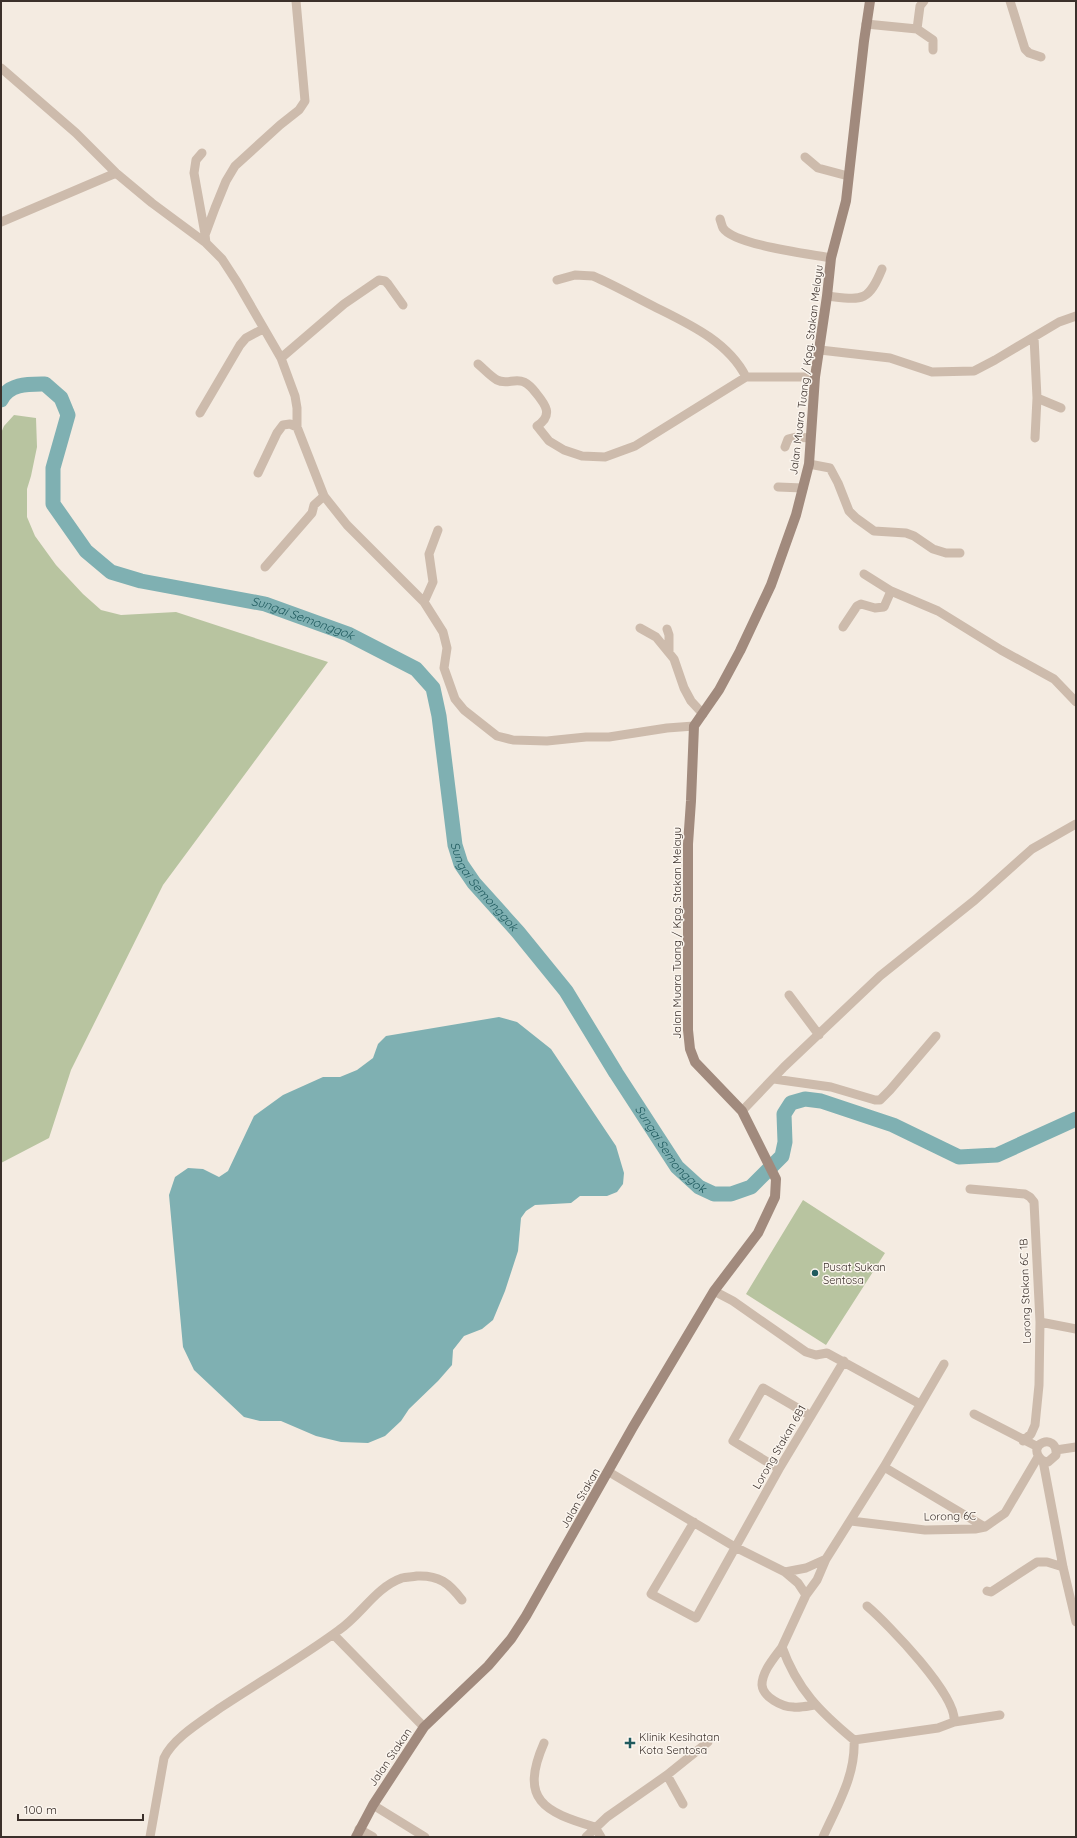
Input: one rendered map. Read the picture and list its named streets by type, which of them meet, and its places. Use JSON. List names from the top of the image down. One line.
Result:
{"streets":{"main road":["Jalan Muara Tuang / Kpg. Stakan Melayu","Jalan Stakan"],"street":["Lorong Stakan 6C 1B","Lorong Stakan 6B1","Lorong 6C"]},"crossings":[["Jalan Muara Tuang / Kpg. Stakan Melayu","Jalan Stakan"]],"water":["Sungai Semonggok"],"places":{"other":["Pusat Sukan Sentosa"],"health":["Klinik Kesihatan Kota Sentosa"]},"scale_bar":"100 m"}
